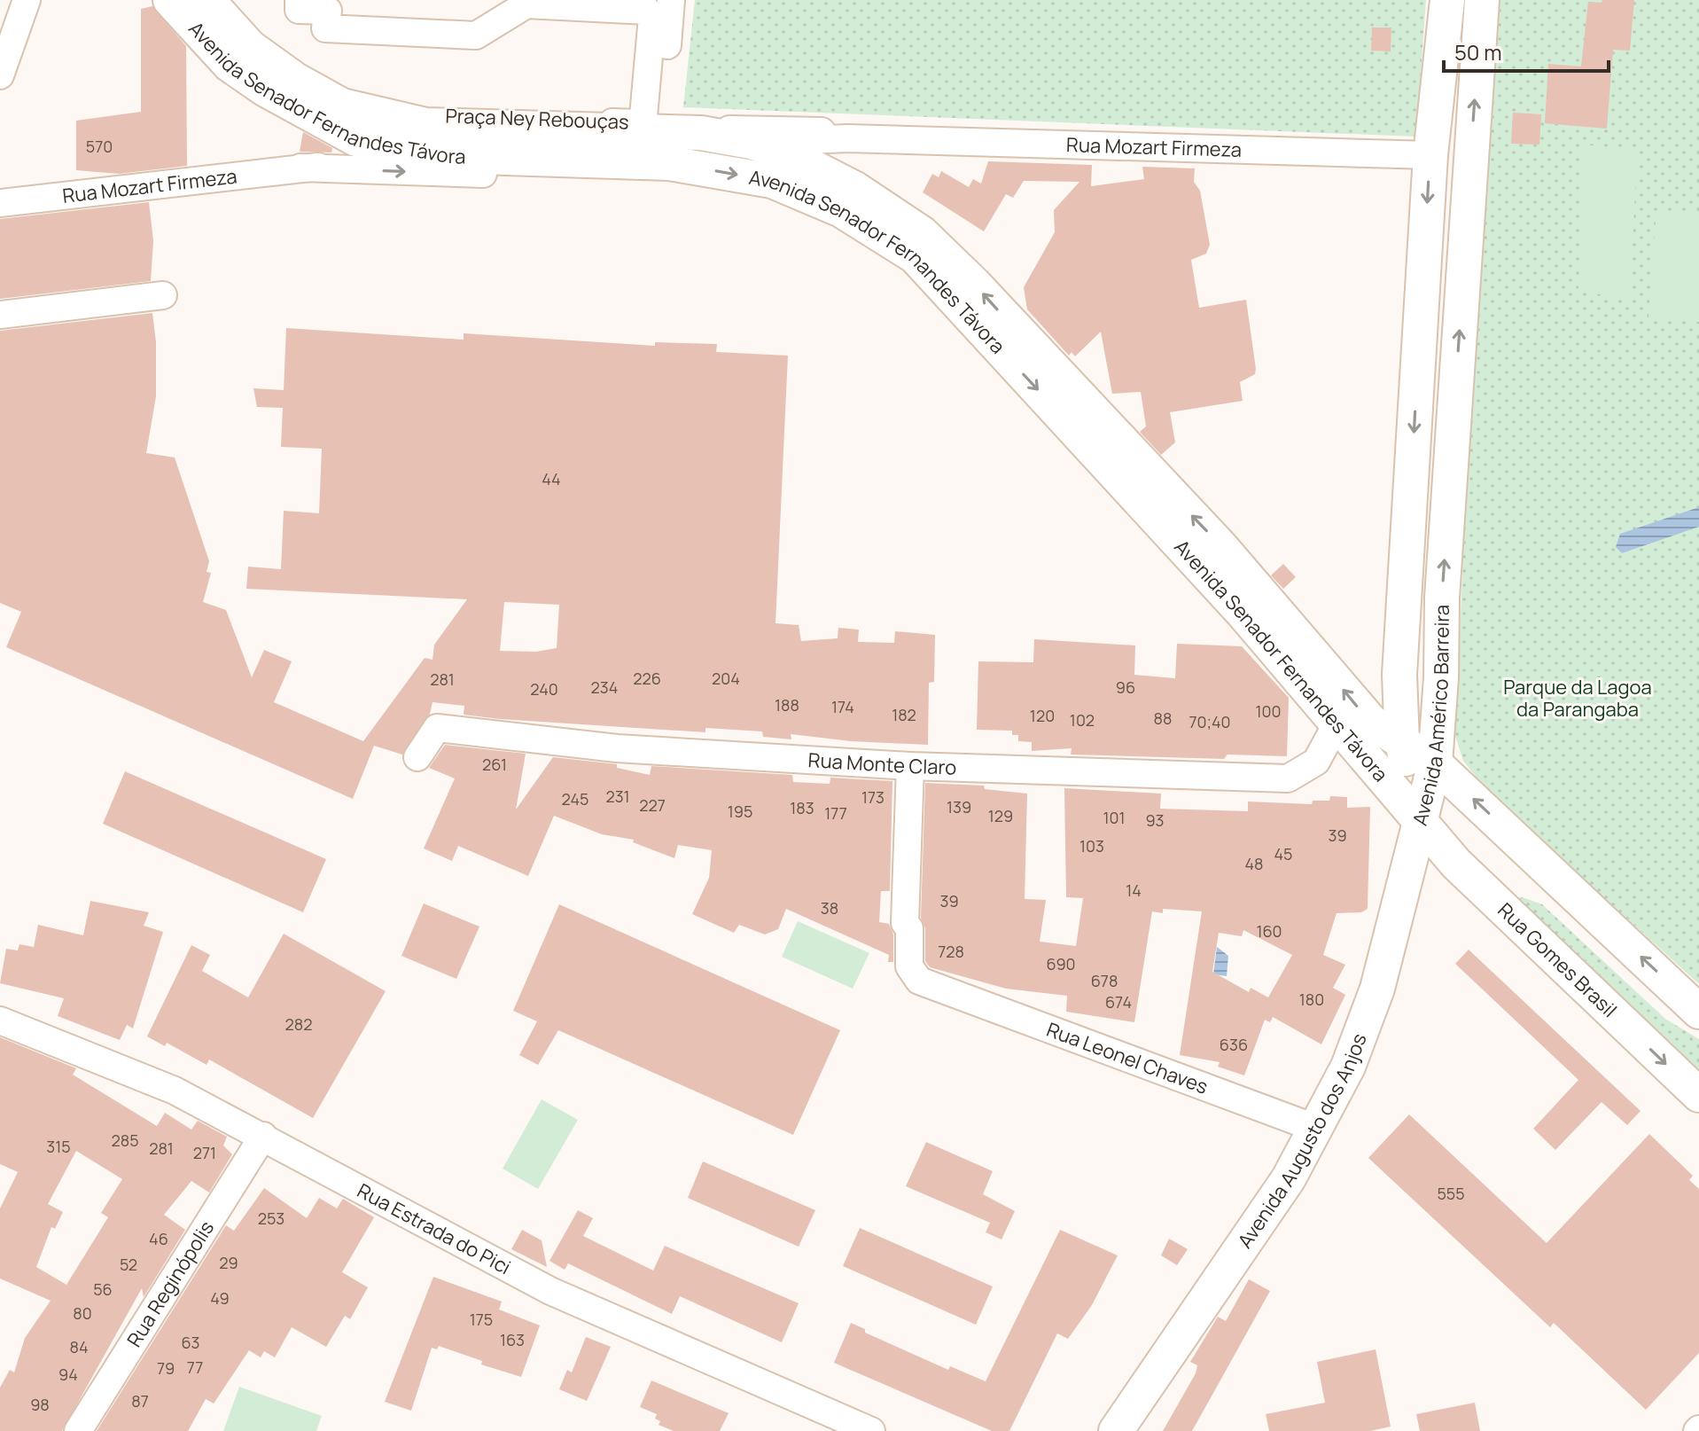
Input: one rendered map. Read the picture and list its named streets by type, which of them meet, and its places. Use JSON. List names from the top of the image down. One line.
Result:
{"streets":{"main road":["Avenida Senador Fernandes Távora","Avenida Américo Barreira","Rua Gomes Brasil","Avenida Augusto dos Anjos"],"street":["Praça Ney Rebouças","Rua Mozart Firmeza","Rua Monte Claro","Rua Leonel Chaves","Rua Estrada do Pici","Rua Reginópolis"]},"crossings":[["Avenida Senador Fernandes Távora","Rua Mozart Firmeza"],["Avenida Senador Fernandes Távora","Avenida Américo Barreira"],["Avenida Senador Fernandes Távora","Rua Monte Claro"],["Avenida Senador Fernandes Távora","Rua Gomes Brasil"],["Avenida Senador Fernandes Távora","Avenida Augusto dos Anjos"],["Rua Mozart Firmeza","Avenida Américo Barreira"],["Avenida Américo Barreira","Rua Gomes Brasil"],["Avenida Américo Barreira","Avenida Augusto dos Anjos"],["Rua Monte Claro","Rua Leonel Chaves"],["Rua Gomes Brasil","Avenida Augusto dos Anjos"],["Rua Leonel Chaves","Avenida Augusto dos Anjos"],["Rua Estrada do Pici","Rua Reginópolis"]],"parks":["Parque da Lagoa da Parangaba"],"house_numbers":["570","44","226","204","281","234","96","240","188","174","100","182","120","88","102","70;40","261","231","173","245","227","139","183","195","177","129","101","93","39","103","45","48","14","39","38","160","728","690","678","180","674","282","636","285","315","281","271","555","253","46","29","52","56","49","80","175","163","63","84","77","79","94","87","98"],"scale_bar":"50 m"}
